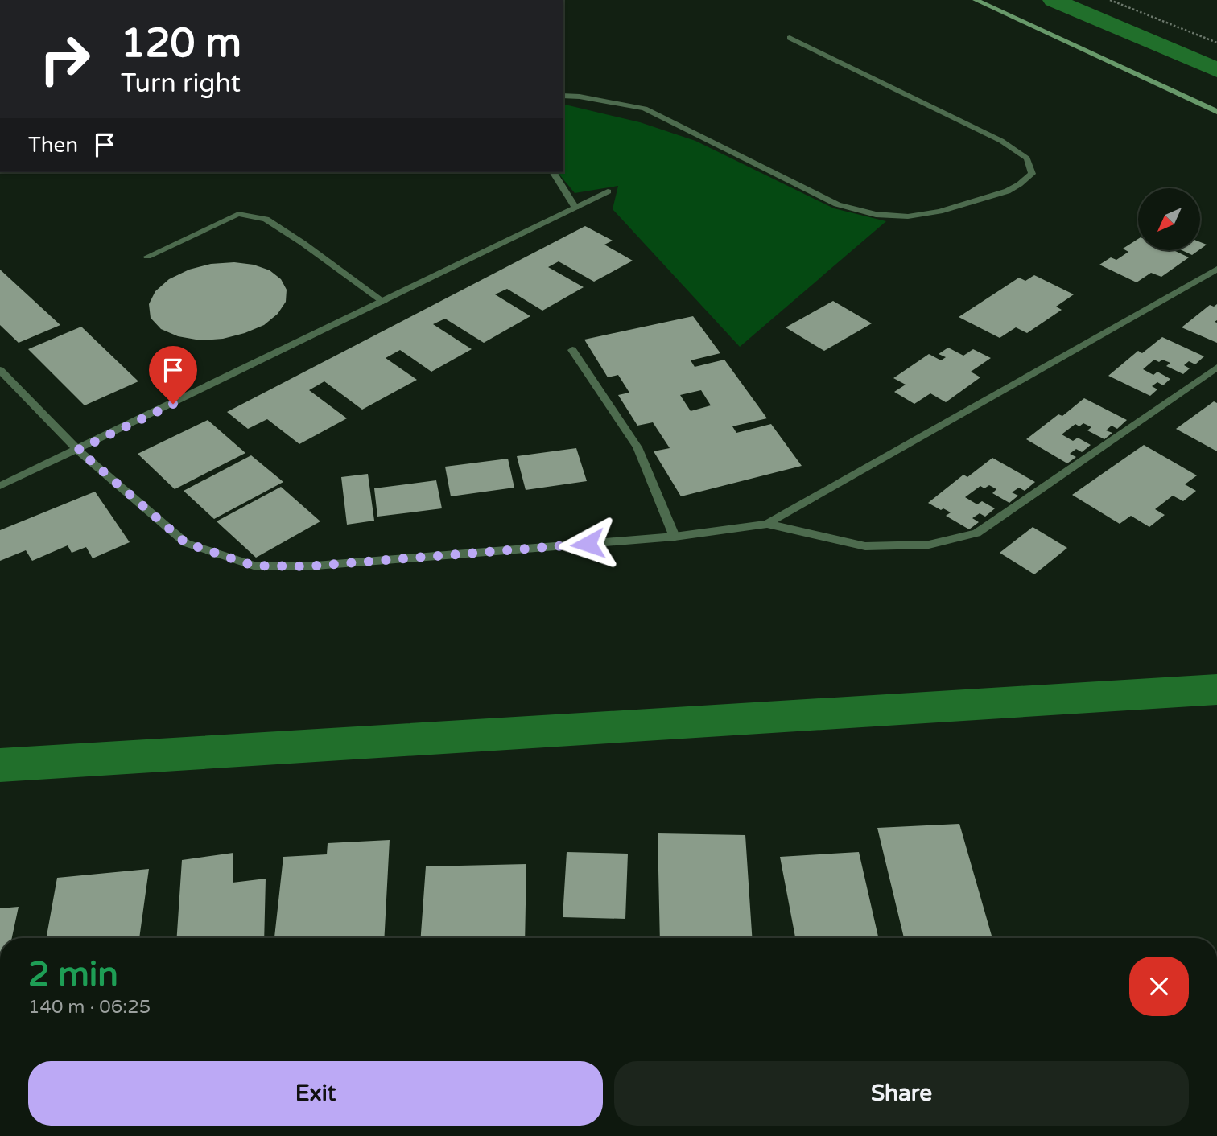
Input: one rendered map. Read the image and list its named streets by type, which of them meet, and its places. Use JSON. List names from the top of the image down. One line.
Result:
{"north":"bottom left","page":{"turn":["120 m","Turn right"],"then":"Then","heading":["2 min","140 m · 06:25"],"buttons":["Exit","Share"]}}
